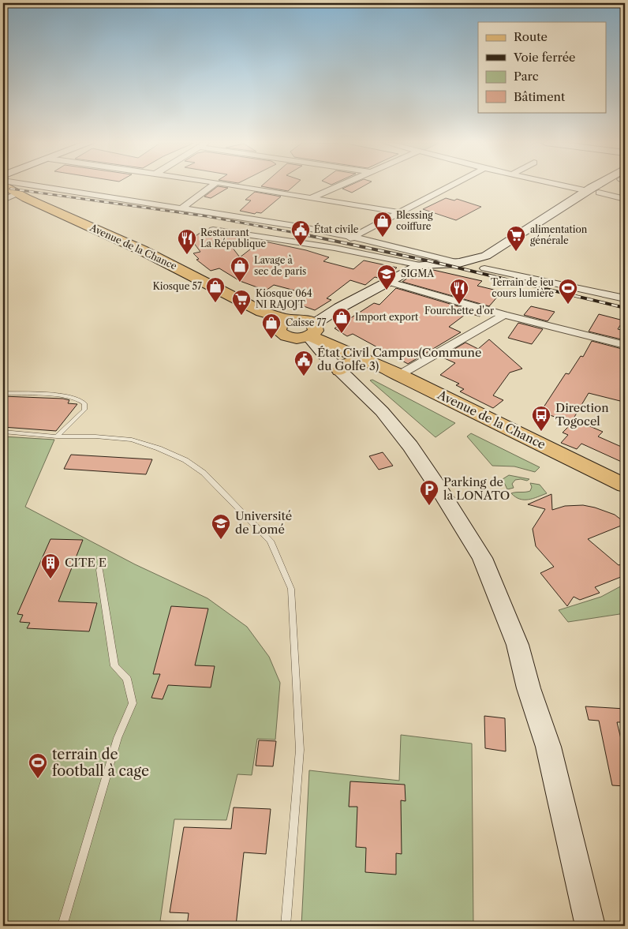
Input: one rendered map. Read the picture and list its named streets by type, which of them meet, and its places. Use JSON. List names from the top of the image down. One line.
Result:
{"streets":{"main road":["Avenue de la Chance"]},"places":{"shop":["Blessing coiffure","Lavage à sec de paris","Kiosque 57","Import export","Caisse 77"],"public building":["État civile","État Civil Campus(Commune du Golfe 3)"],"supermarket":["alimentation générale","Kiosque 064 NI RAJOJT"],"restaurant":["Restaurant La République","Fourchette d'or"],"school or university":["SIGMA","Université de Lomé"],"sports":["Terrain de jeu cours lumière","terrain de football à cage"],"bus stop":["Direction Togocel"],"parking":["Parking de la LONATO"],"building":["CITE E"]},"legend":["Route","Voie ferrée","Parc","Bâtiment"]}
